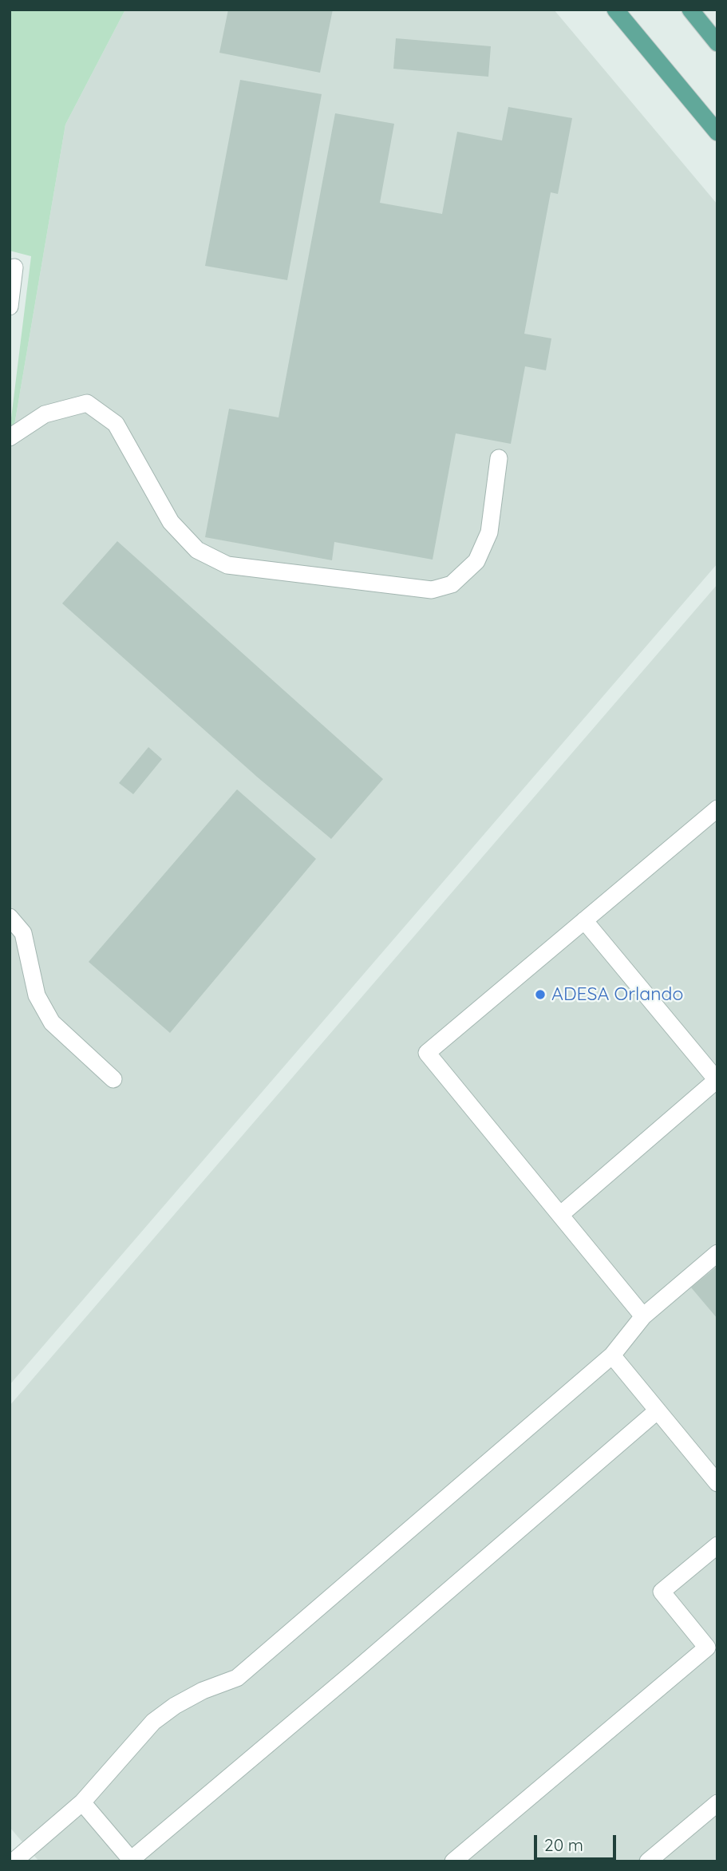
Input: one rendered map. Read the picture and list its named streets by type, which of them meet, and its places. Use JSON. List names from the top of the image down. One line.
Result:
{"places":["ADESA Orlando"],"scale_bar":"20 m"}
